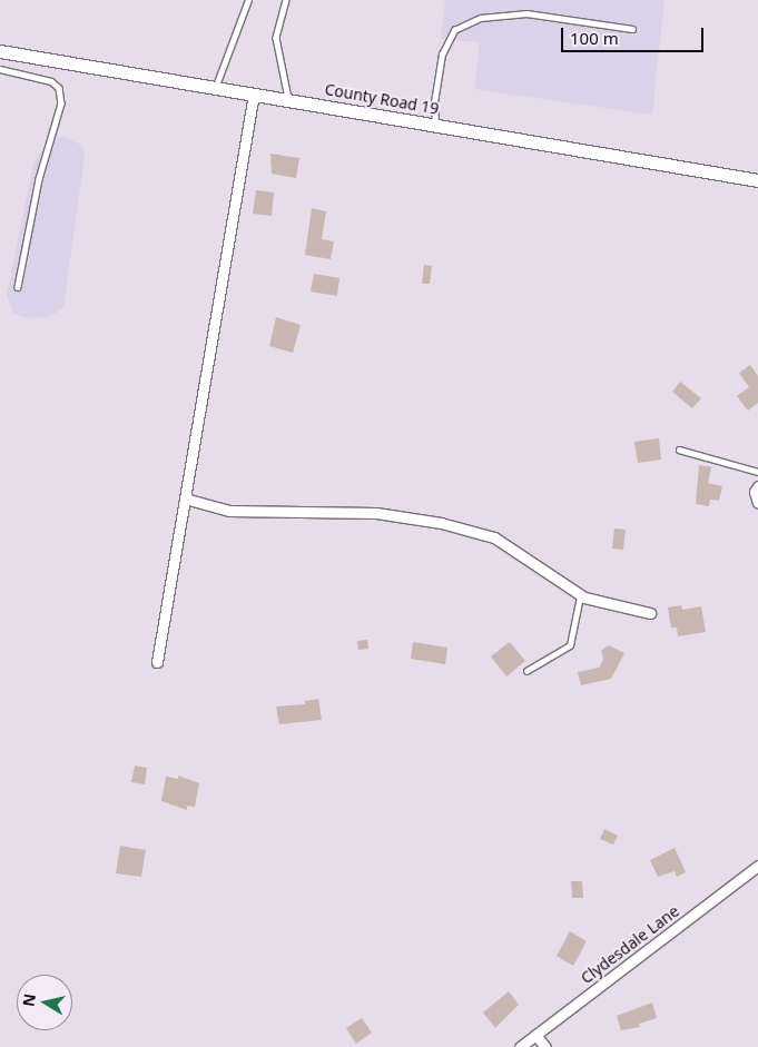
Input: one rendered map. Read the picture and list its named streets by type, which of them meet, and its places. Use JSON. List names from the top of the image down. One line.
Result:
{"streets":{"street":["County Road 19","Clydesdale Lane"]},"scale_bar":"100 m","north":"left"}
